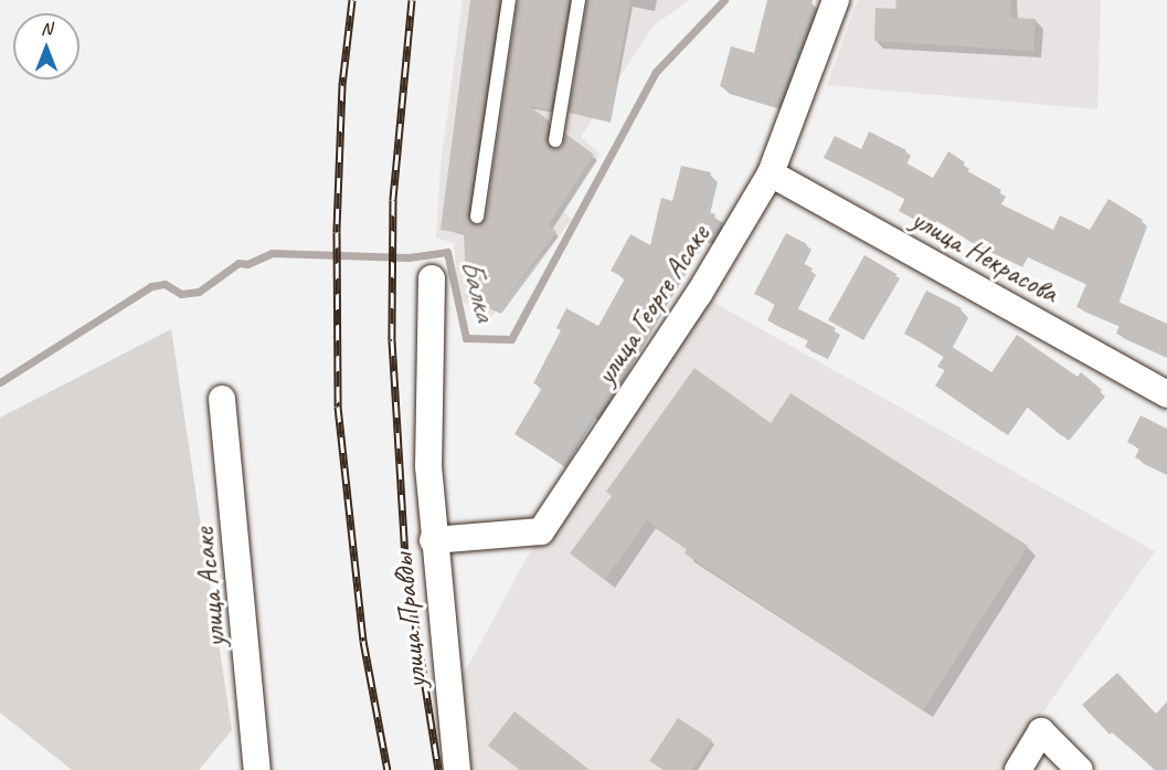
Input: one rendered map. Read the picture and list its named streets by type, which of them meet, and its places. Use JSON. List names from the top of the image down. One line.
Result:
{"streets":{"street":["улица Некрасова","улица Георге Асаке","улица Асаке","улица Правды"]},"crossings":[["улица Некрасова","улица Георге Асаке"],["улица Георге Асаке","улица Правды"]],"water":["Балка"],"north":"top"}
